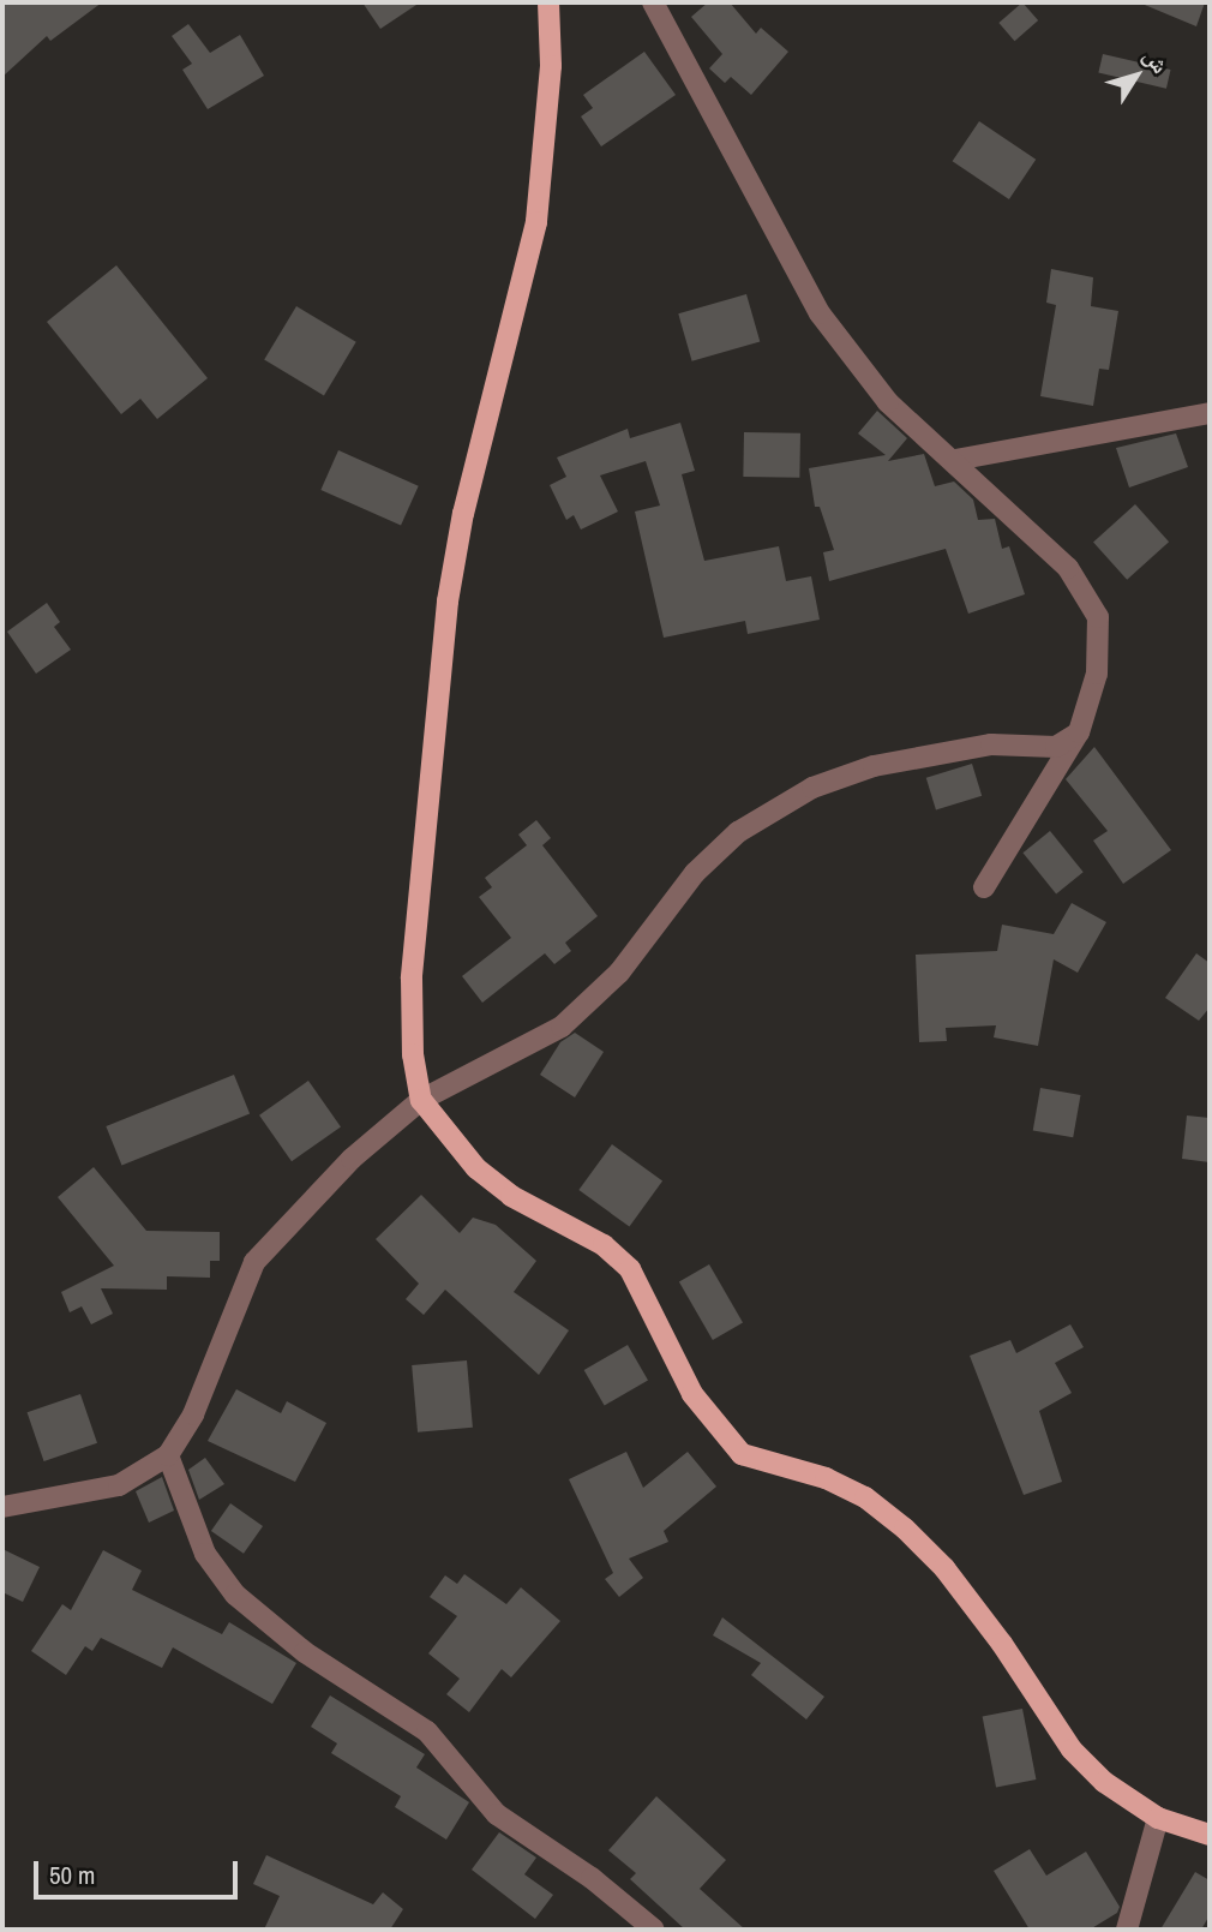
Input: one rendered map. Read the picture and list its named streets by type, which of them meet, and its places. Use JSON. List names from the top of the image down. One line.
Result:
{"scale_bar":"50 m","north":"top right"}
